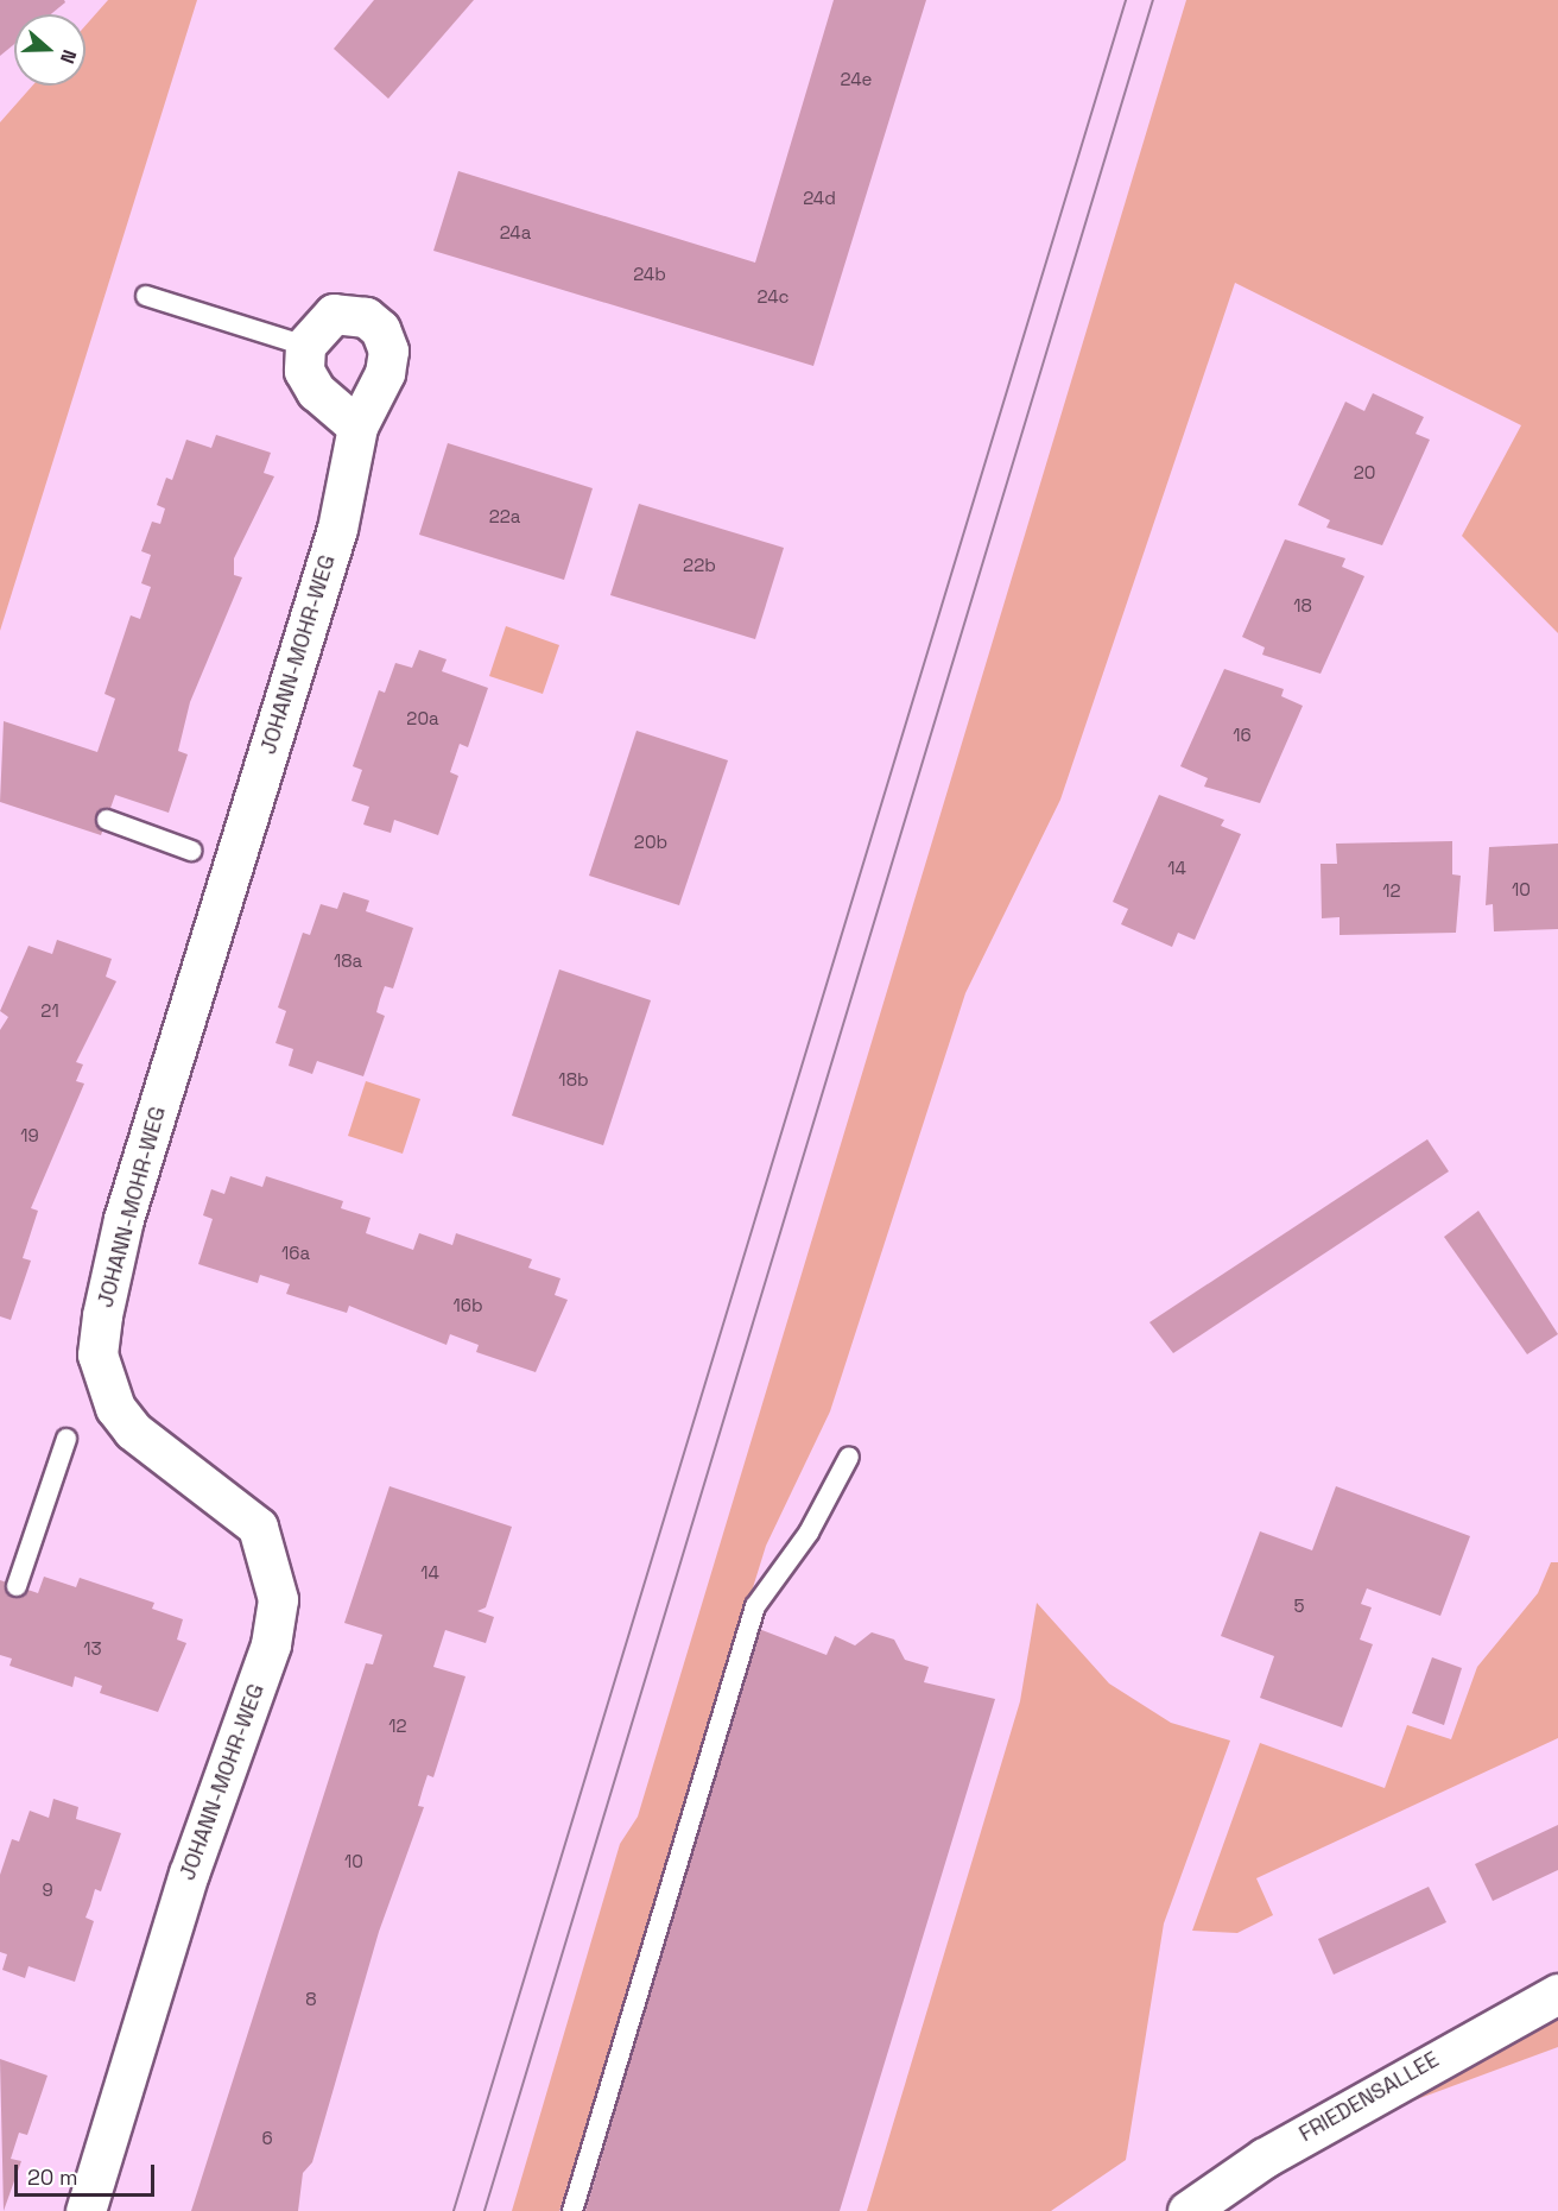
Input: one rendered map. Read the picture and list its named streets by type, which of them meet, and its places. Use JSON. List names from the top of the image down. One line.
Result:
{"streets":{"street":["JOHANN-MOHR-WEG","FRIEDENSALLEE"]},"house_numbers":["24e","24d","24a","24b","24c","20","22a","22b","18","20a","16","20b","14","10","12","18a","21","18b","19","16a","16b","14","5","13","12","10","9","8","6"],"scale_bar":"20 m","north":"right"}
